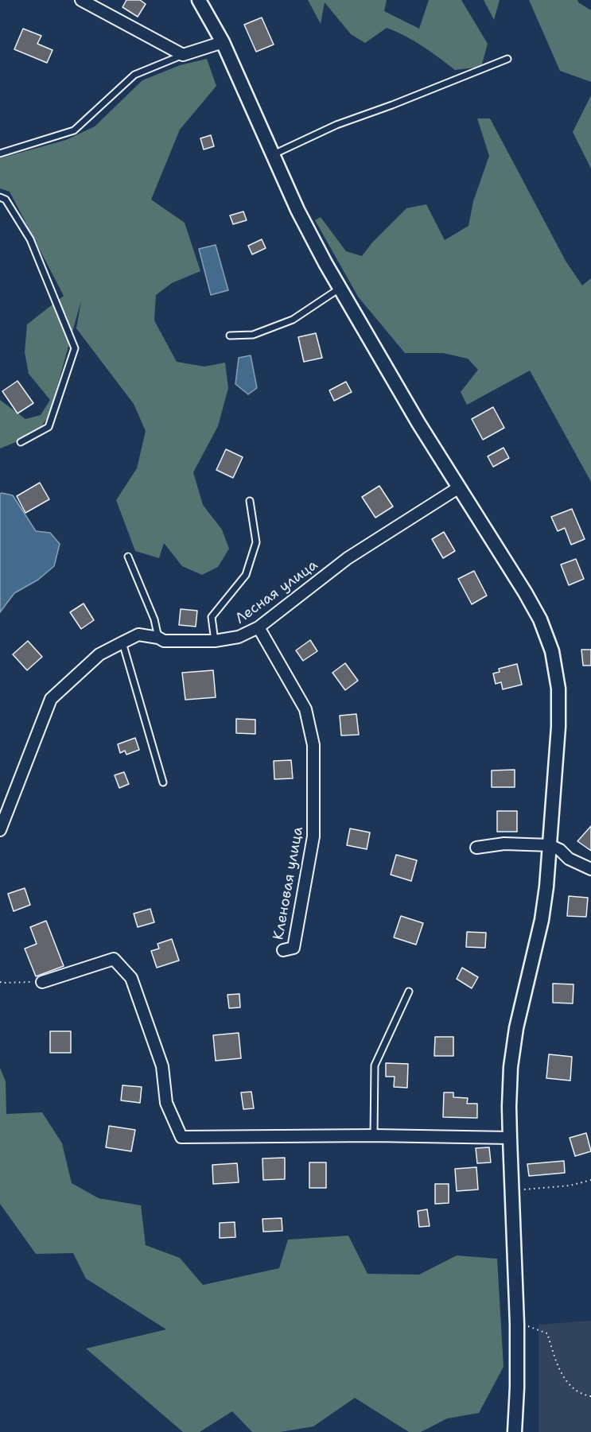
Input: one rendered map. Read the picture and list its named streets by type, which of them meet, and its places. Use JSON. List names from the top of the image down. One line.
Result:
{"streets":{"street":["Лесная улица","Кленовая улица"]},"crossings":[["Лесная улица","Кленовая улица"]]}
